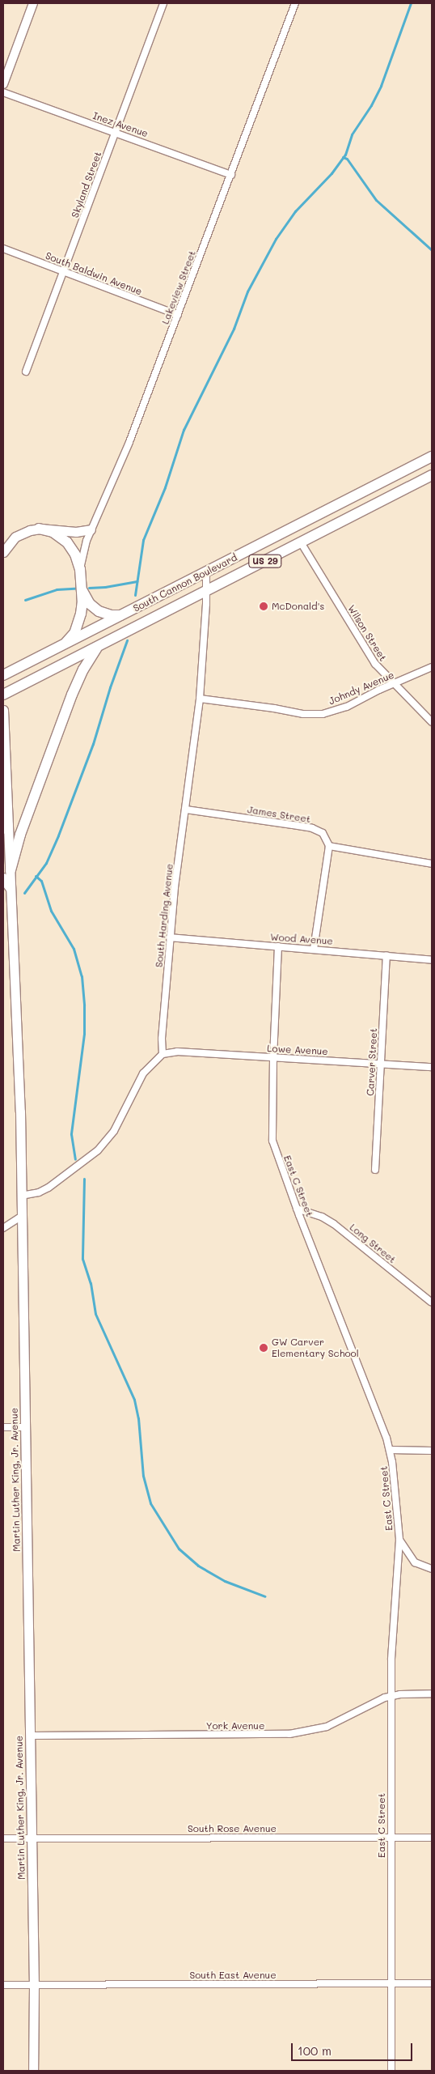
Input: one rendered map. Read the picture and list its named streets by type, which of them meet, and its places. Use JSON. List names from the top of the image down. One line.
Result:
{"streets":{"main road":["US 29","South Cannon Boulevard","Martin Luther King, Jr. Avenue"],"street":["Inez Avenue","Skyland Street","South Baldwin Avenue","Lakeview Street","Wilson Street","Johndy Avenue","James Street","South Harding Avenue","Wood Avenue","Lowe Avenue","Carver Street","East C Street","Long Street","York Avenue","South Rose Avenue","South East Avenue"]},"crossings":[["Inez Avenue","Skyland Street"],["Inez Avenue","Lakeview Street"],["Skyland Street","South Baldwin Avenue"],["South Baldwin Avenue","Lakeview Street"],["US 29","South Cannon Boulevard"],["South Cannon Boulevard","Wilson Street"],["South Cannon Boulevard","South Harding Avenue"],["Wilson Street","Johndy Avenue"],["Johndy Avenue","South Harding Avenue"],["James Street","South Harding Avenue"],["South Harding Avenue","Wood Avenue"],["South Harding Avenue","Lowe Avenue"],["Wood Avenue","Carver Street"],["Wood Avenue","East C Street"],["Lowe Avenue","Carver Street"],["Lowe Avenue","East C Street"],["East C Street","Long Street"],["East C Street","York Avenue"],["East C Street","South Rose Avenue"],["East C Street","South East Avenue"],["Martin Luther King, Jr. Avenue","York Avenue"],["Martin Luther King, Jr. Avenue","South Rose Avenue"],["Martin Luther King, Jr. Avenue","South East Avenue"]],"places":["McDonald's","GW Carver Elementary School"],"scale_bar":"100 m"}
